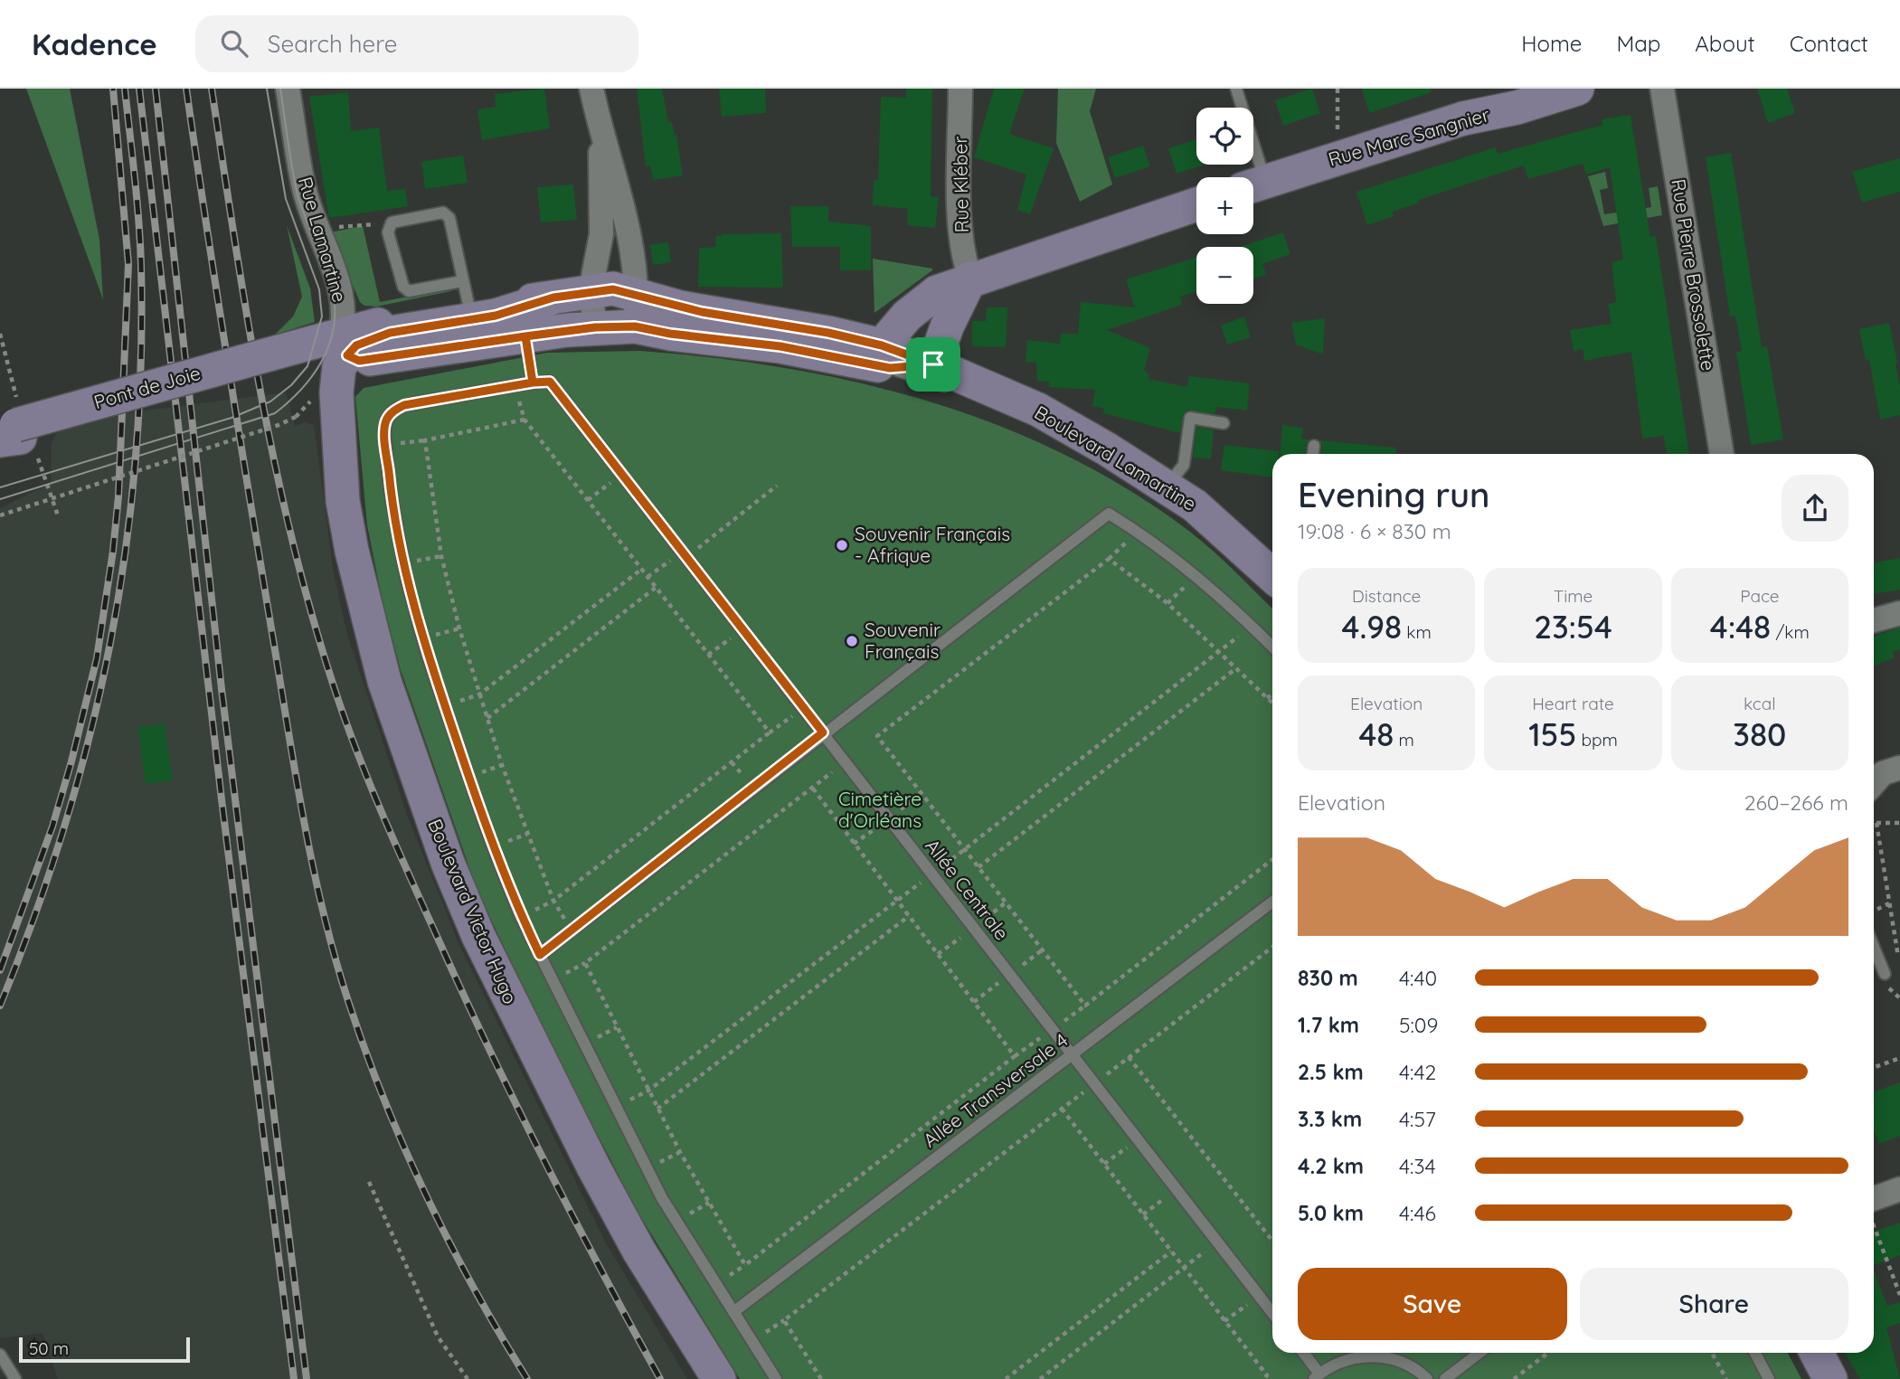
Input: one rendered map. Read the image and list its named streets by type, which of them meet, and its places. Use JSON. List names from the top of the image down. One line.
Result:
{"streets":{"street":["Rue Marc Sangnier","Rue Kléber","Rue Lamartine","Rue Pierre Brossolette","Pont de Joie","Boulevard Lamartine","Boulevard Victor Hugo"],"lane":["Allée Centrale","Allée Transversale 4"]},"crossings":[["Rue Lamartine","Boulevard Lamartine"],["Rue Lamartine","Boulevard Victor Hugo"],["Pont de Joie","Boulevard Lamartine"],["Boulevard Lamartine","Boulevard Victor Hugo"],["Allée Centrale","Allée Transversale 4"]],"parks":["Cimetière d'Orléans"],"places":["Souvenir Français - Afrique","Souvenir Français"],"scale_bar":"50 m","page":{"header":"Kadence","search":"Search here","nav":["Home","Map","About","Contact"],"map_buttons":["+","−"],"heading":["Evening run","19:08 · 6 × 830 m"],"stats":[["Distance","4.98 km"],["Time","23:54"],["Pace","4:48 /km"],["Elevation","48 m"],["Heart rate","155 bpm"],["kcal","380"]],"chart":["Elevation","260–266 m"],"list":[{"name":"830 m","note":"4:40"},{"name":"1.7 km","note":"5:09"},{"name":"2.5 km","note":"4:42"},{"name":"3.3 km","note":"4:57"},{"name":"4.2 km","note":"4:34"},{"name":"5.0 km","note":"4:46"}],"buttons":["Save","Share"],"scale":"50 m"}}
